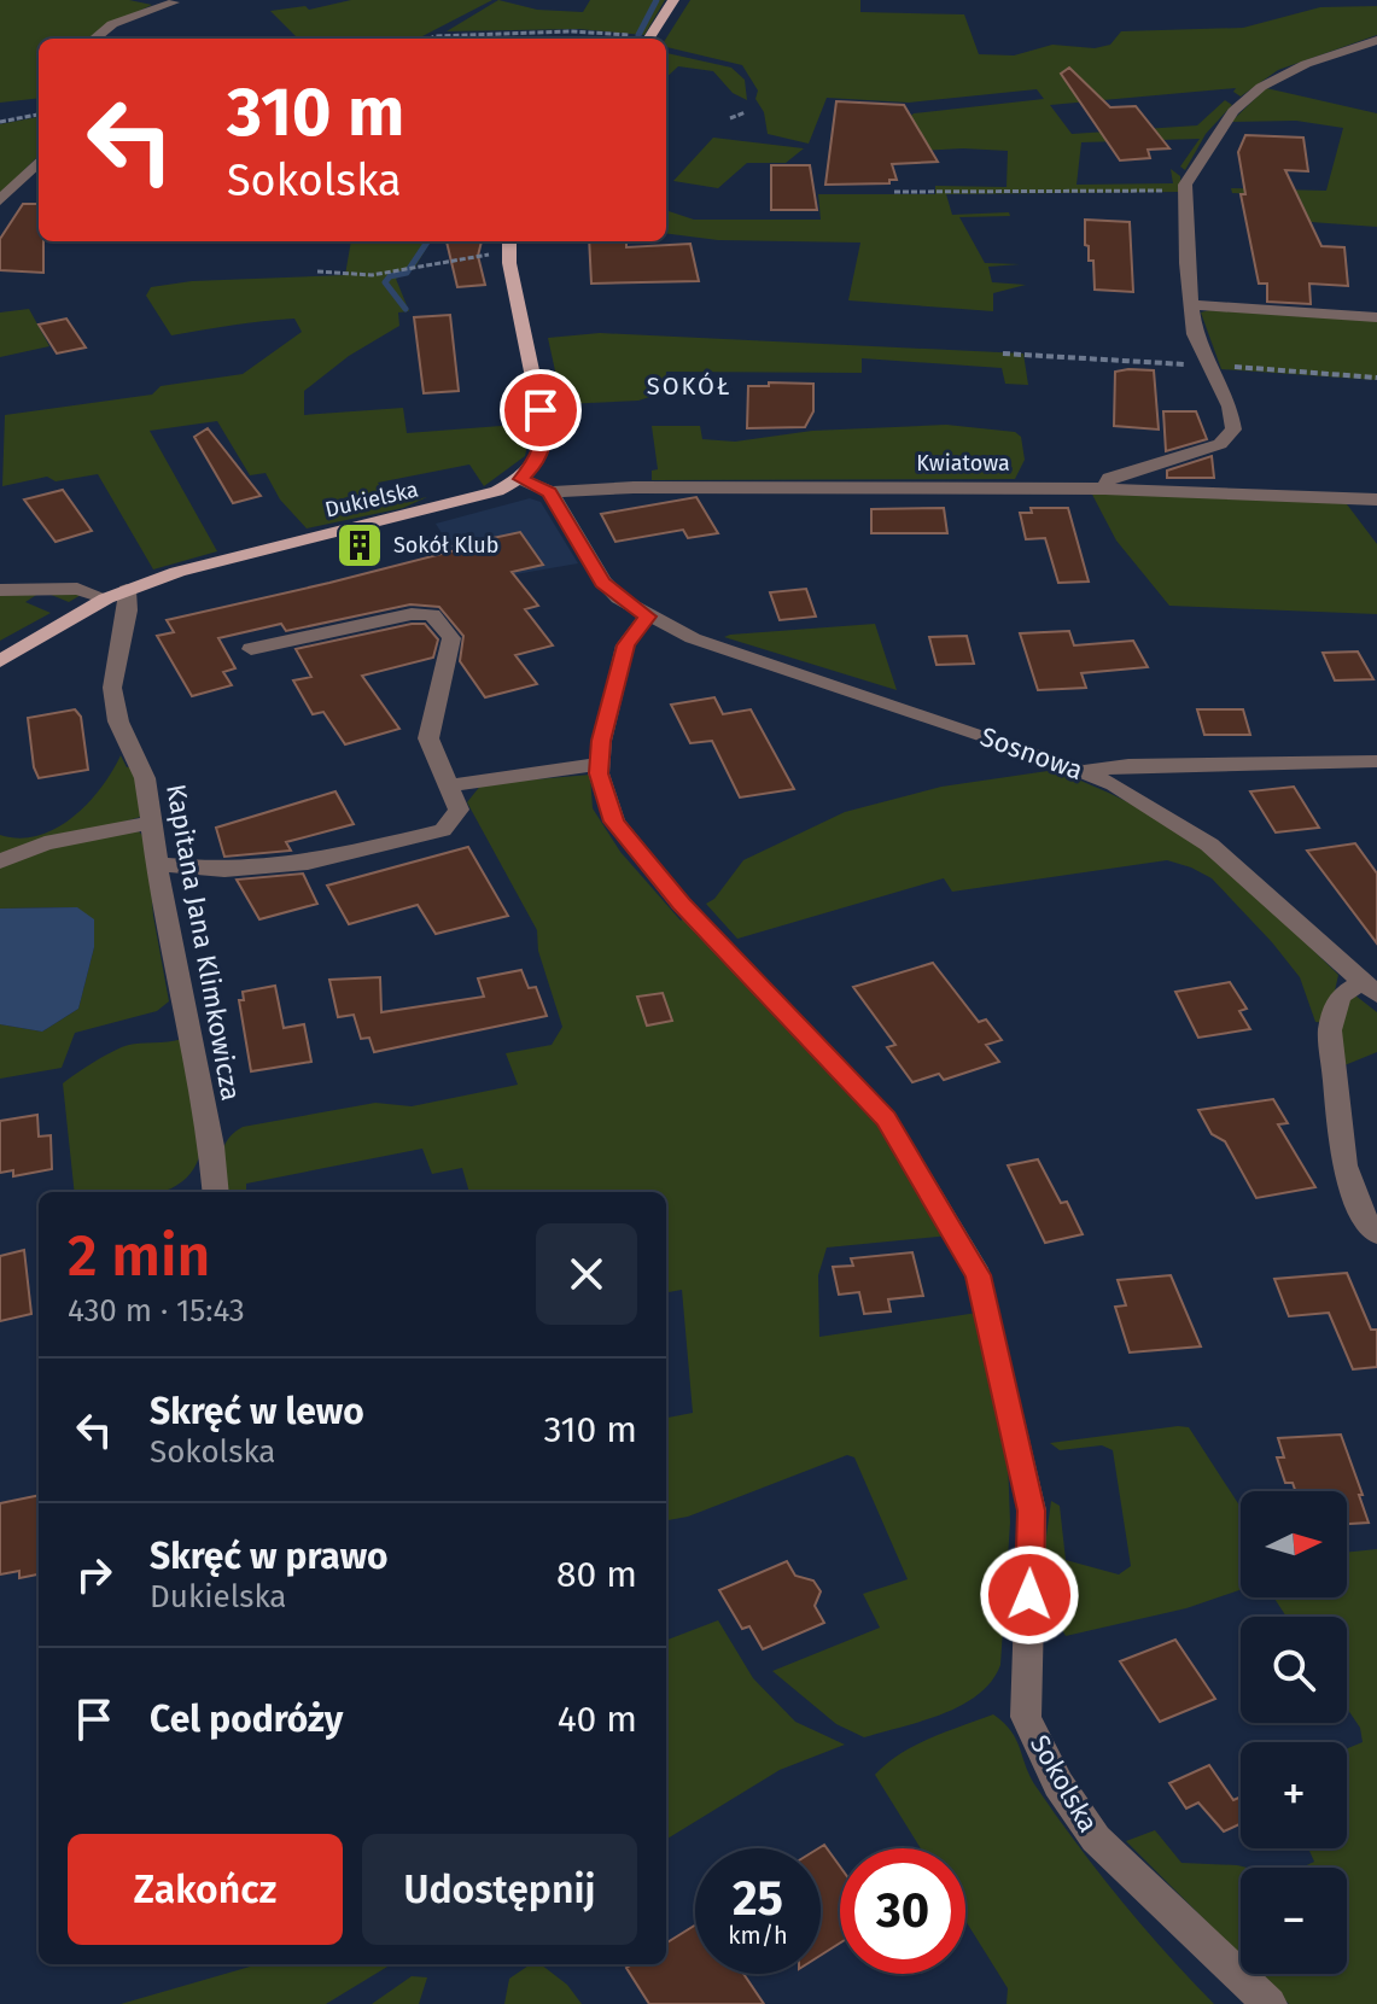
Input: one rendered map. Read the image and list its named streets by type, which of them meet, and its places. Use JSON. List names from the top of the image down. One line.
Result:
{"streets":{"main road":["Dukielska"],"street":["Kwiatowa","Sosnowa","Kapitana Jana Klimkowicza","Sokolska"]},"crossings":[["Dukielska","Kapitana Jana Klimkowicza"],["Sosnowa","Sokolska"]],"districts":["SOKÓŁ"],"places":{"building":["Sokół Klub"]},"north":"right","page":{"turn":["310 m","Sokolska"],"heading":["2 min","430 m · 15:43"],"list":[{"name":"Skręć w lewo","note":"Sokolska","value":"310 m"},{"name":"Skręć w prawo","note":"Dukielska","value":"80 m"},{"name":"Cel podróży","value":"40 m"}],"map_buttons":["+","−"],"buttons":["Zakończ","Udostępnij"],"speed":"25 km/h","limit":"30"}}
